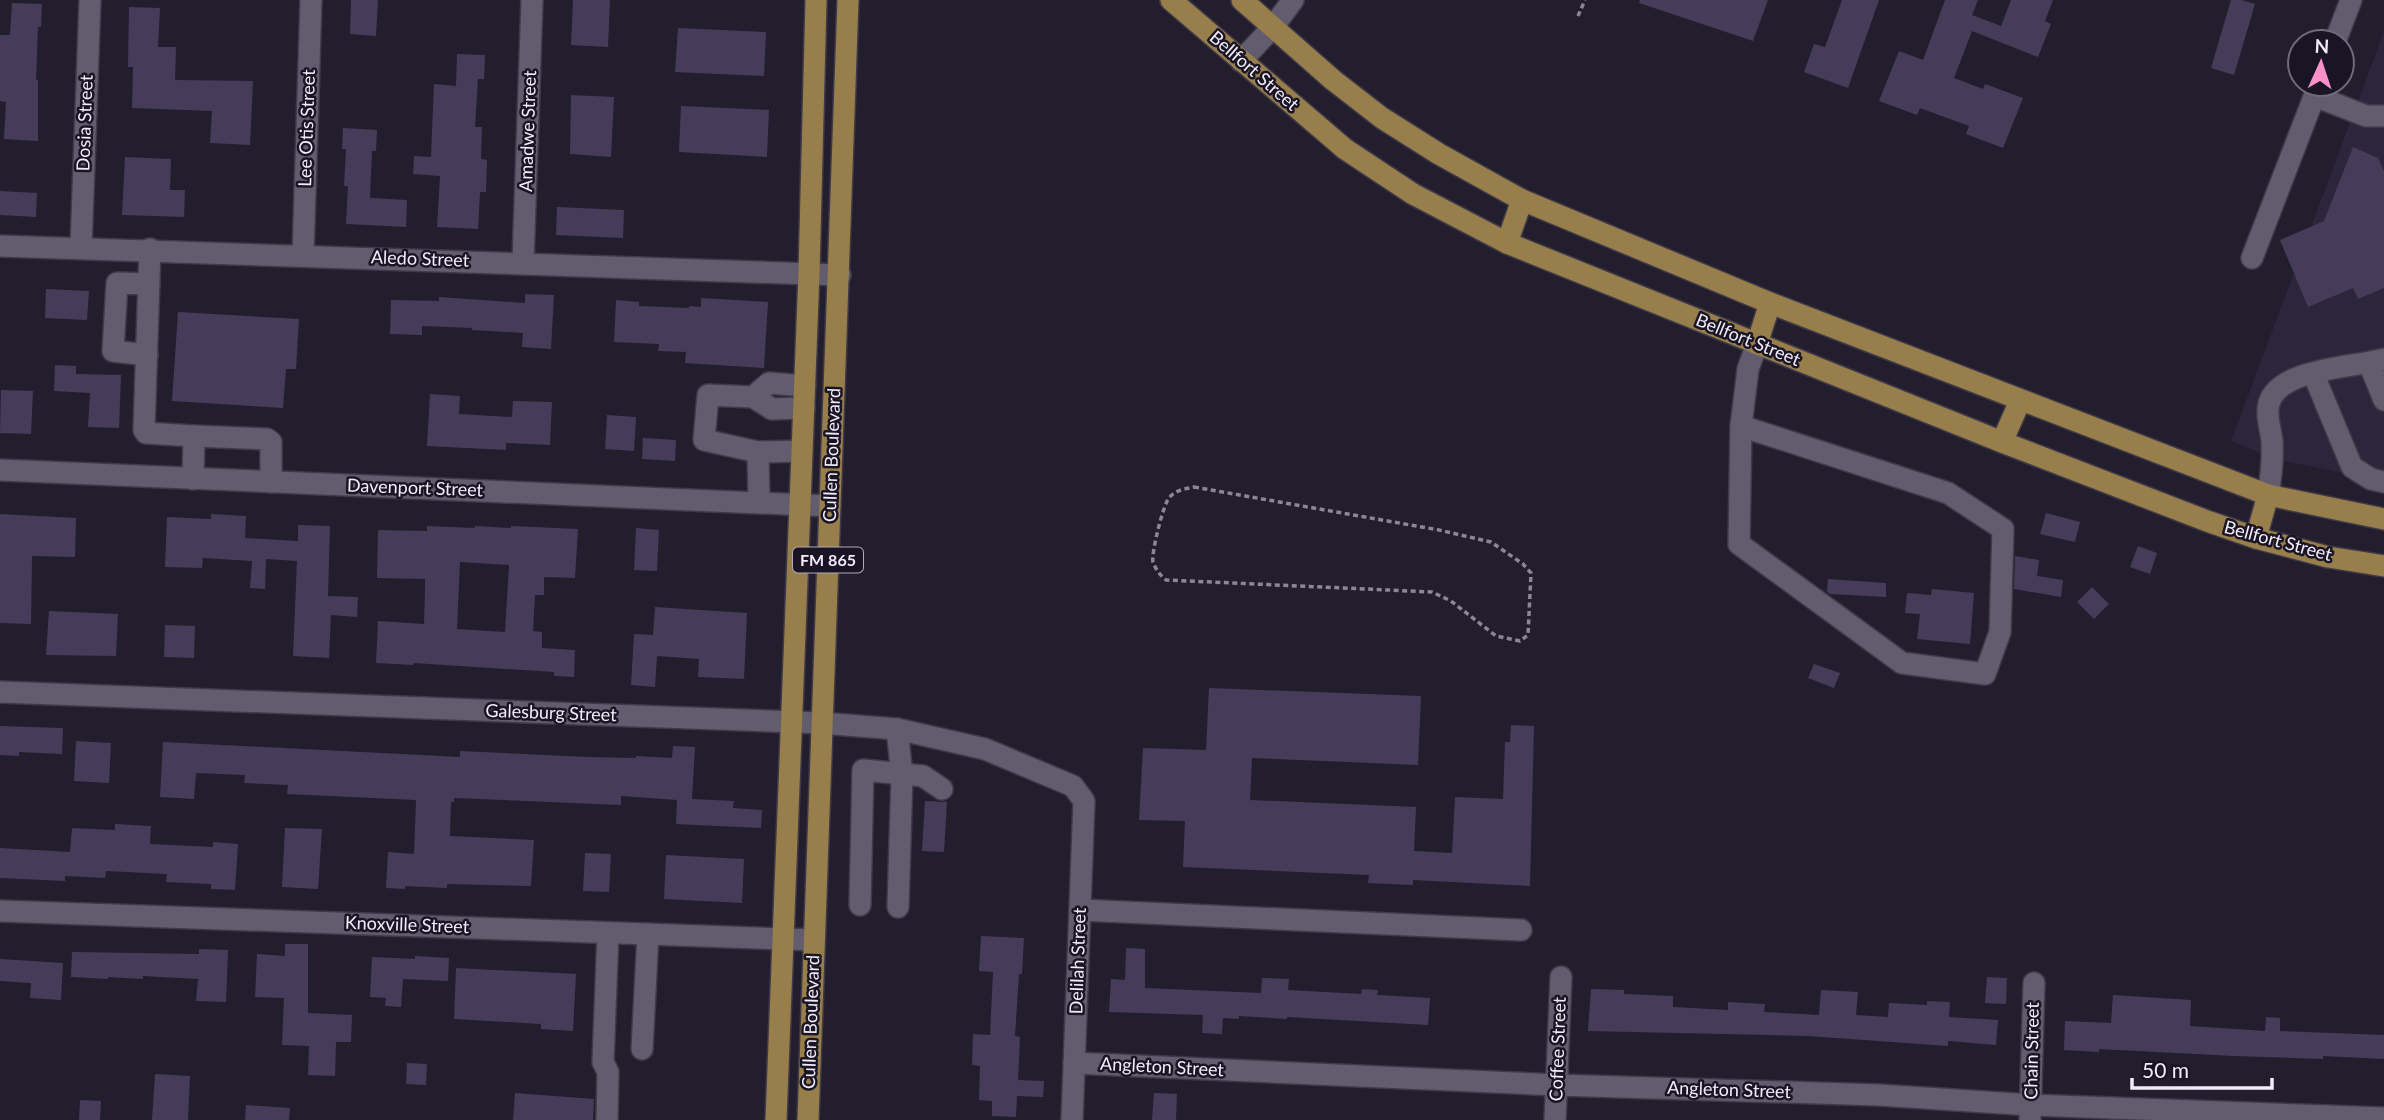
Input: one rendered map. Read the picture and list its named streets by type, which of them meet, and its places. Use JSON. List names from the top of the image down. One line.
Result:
{"streets":{"main road":["Bellfort Street","Cullen Boulevard","FM 865"],"street":["Dosia Street","Lee Otis Street","Amadwe Street","Aledo Street","Davenport Street","Galesburg Street","Knoxville Street","Delilah Street","Coffee Street","Chain Street","Angleton Street"]},"crossings":[["Dosia Street","Aledo Street"],["Lee Otis Street","Aledo Street"],["Amadwe Street","Aledo Street"],["Aledo Street","Cullen Boulevard"],["Cullen Boulevard","Davenport Street"],["Cullen Boulevard","Galesburg Street"],["Cullen Boulevard","Knoxville Street"],["Galesburg Street","Delilah Street"],["Delilah Street","Angleton Street"],["Coffee Street","Angleton Street"],["Chain Street","Angleton Street"]],"scale_bar":"50 m","north":"top"}
